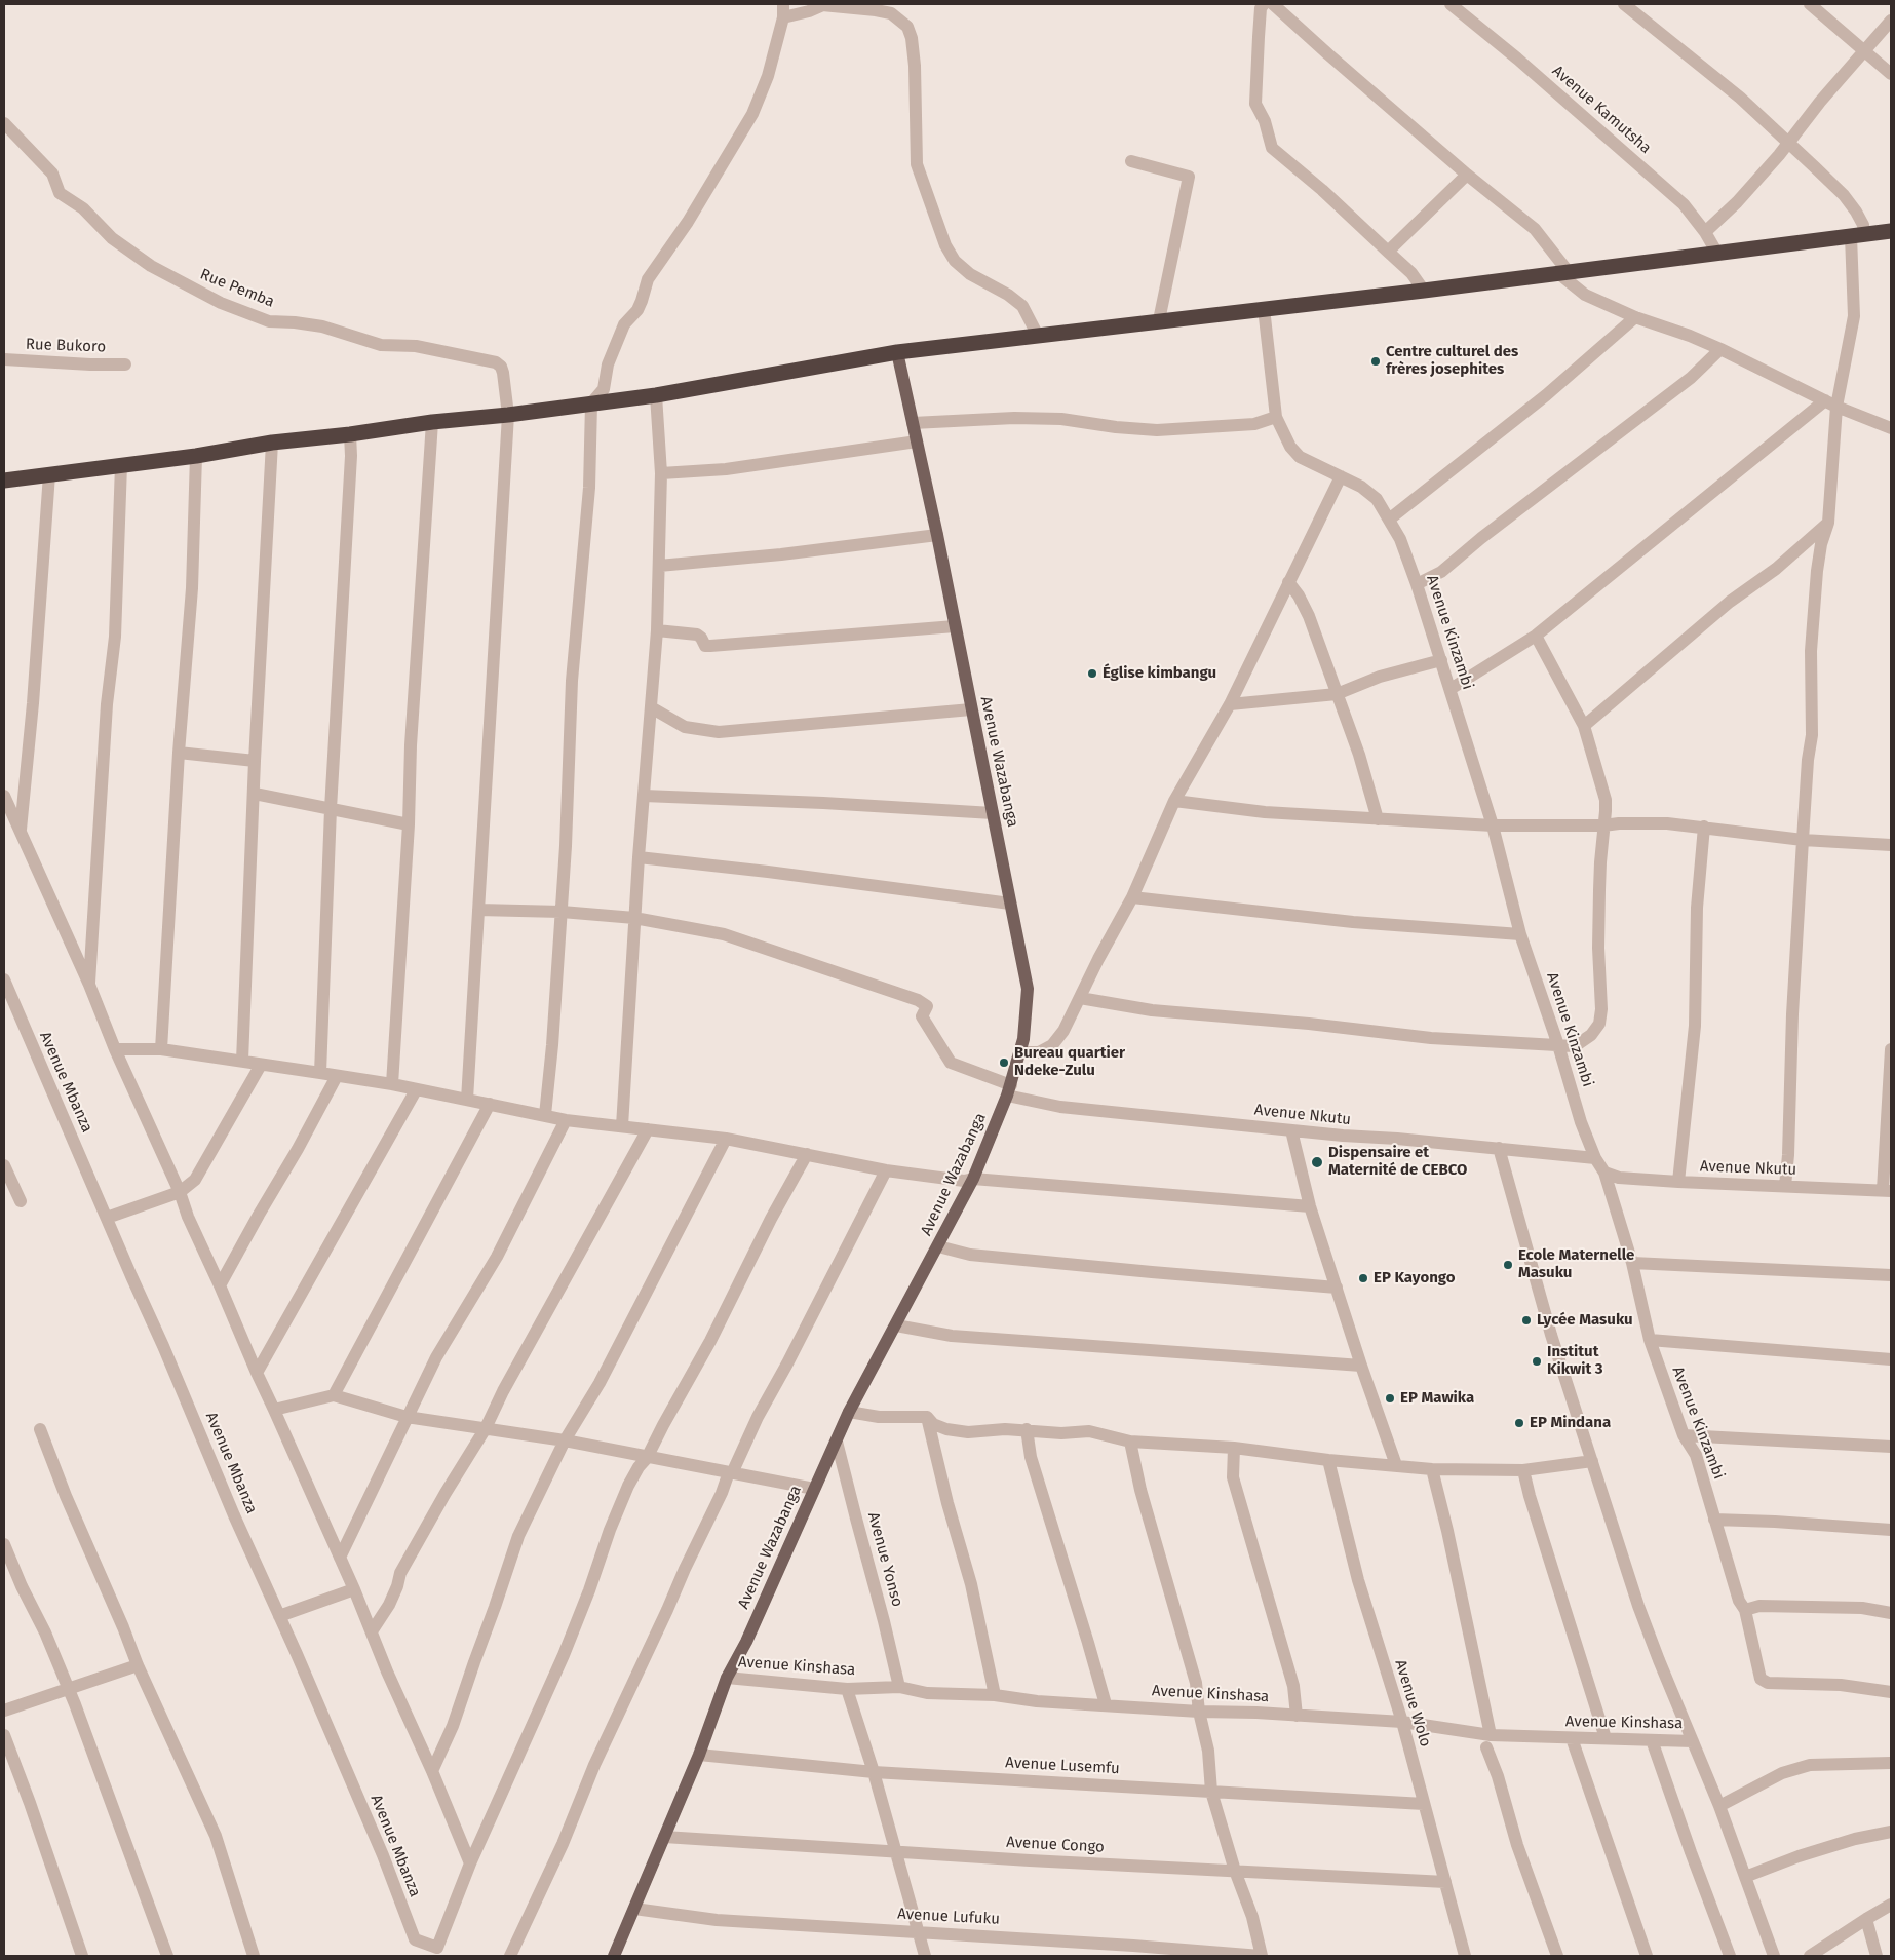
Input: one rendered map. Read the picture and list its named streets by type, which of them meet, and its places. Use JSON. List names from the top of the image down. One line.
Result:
{"streets":{"main road":["Avenue Wazabanga"],"street":["Avenue Kamutsha","Rue Pemba","Rue Bukoro","Avenue Kinzambi","Avenue Mbanza","Avenue Nkutu","Avenue Yonso","Avenue Kinshasa","Avenue Wolo","Avenue Lusemfu","Avenue Congo","Avenue Lufuku"]},"crossings":[["Avenue Kinzambi","Avenue Nkutu"],["Avenue Wazabanga","Avenue Nkutu"],["Avenue Wazabanga","Avenue Yonso"],["Avenue Wazabanga","Avenue Kinshasa"],["Avenue Wazabanga","Avenue Lusemfu"],["Avenue Wazabanga","Avenue Congo"],["Avenue Wazabanga","Avenue Lufuku"],["Avenue Yonso","Avenue Kinshasa"],["Avenue Kinshasa","Avenue Wolo"],["Avenue Wolo","Avenue Lusemfu"],["Avenue Wolo","Avenue Congo"]],"places":["Centre culturel des frères josephites","Église kimbangu","Bureau quartier Ndeke-Zulu","Dispensaire et Maternité de CEBCO","Ecole Maternelle Masuku","EP Kayongo","Lycée Masuku","Institut Kikwit 3","EP Mawika","EP Mindana"]}
